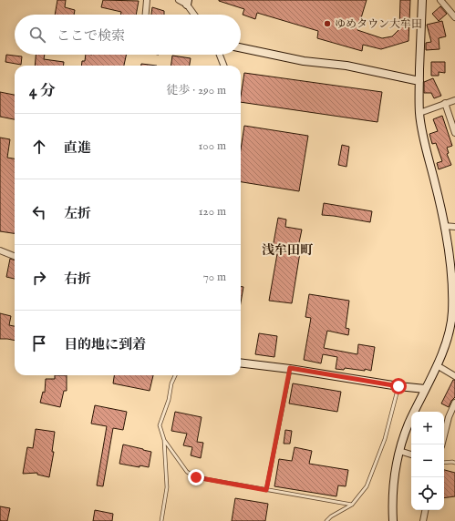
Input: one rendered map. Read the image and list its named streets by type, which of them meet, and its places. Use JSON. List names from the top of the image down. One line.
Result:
{"districts":["浅牟田町"],"places":["ゆめタウン大牟田"],"page":{"search":"ここで検索","heading":["4 分","徒歩 · 290 m"],"list":[["直進","100 m"],["左折","120 m"],["右折","70 m"],"目的地に到着"],"map_buttons":["+","−"]}}
